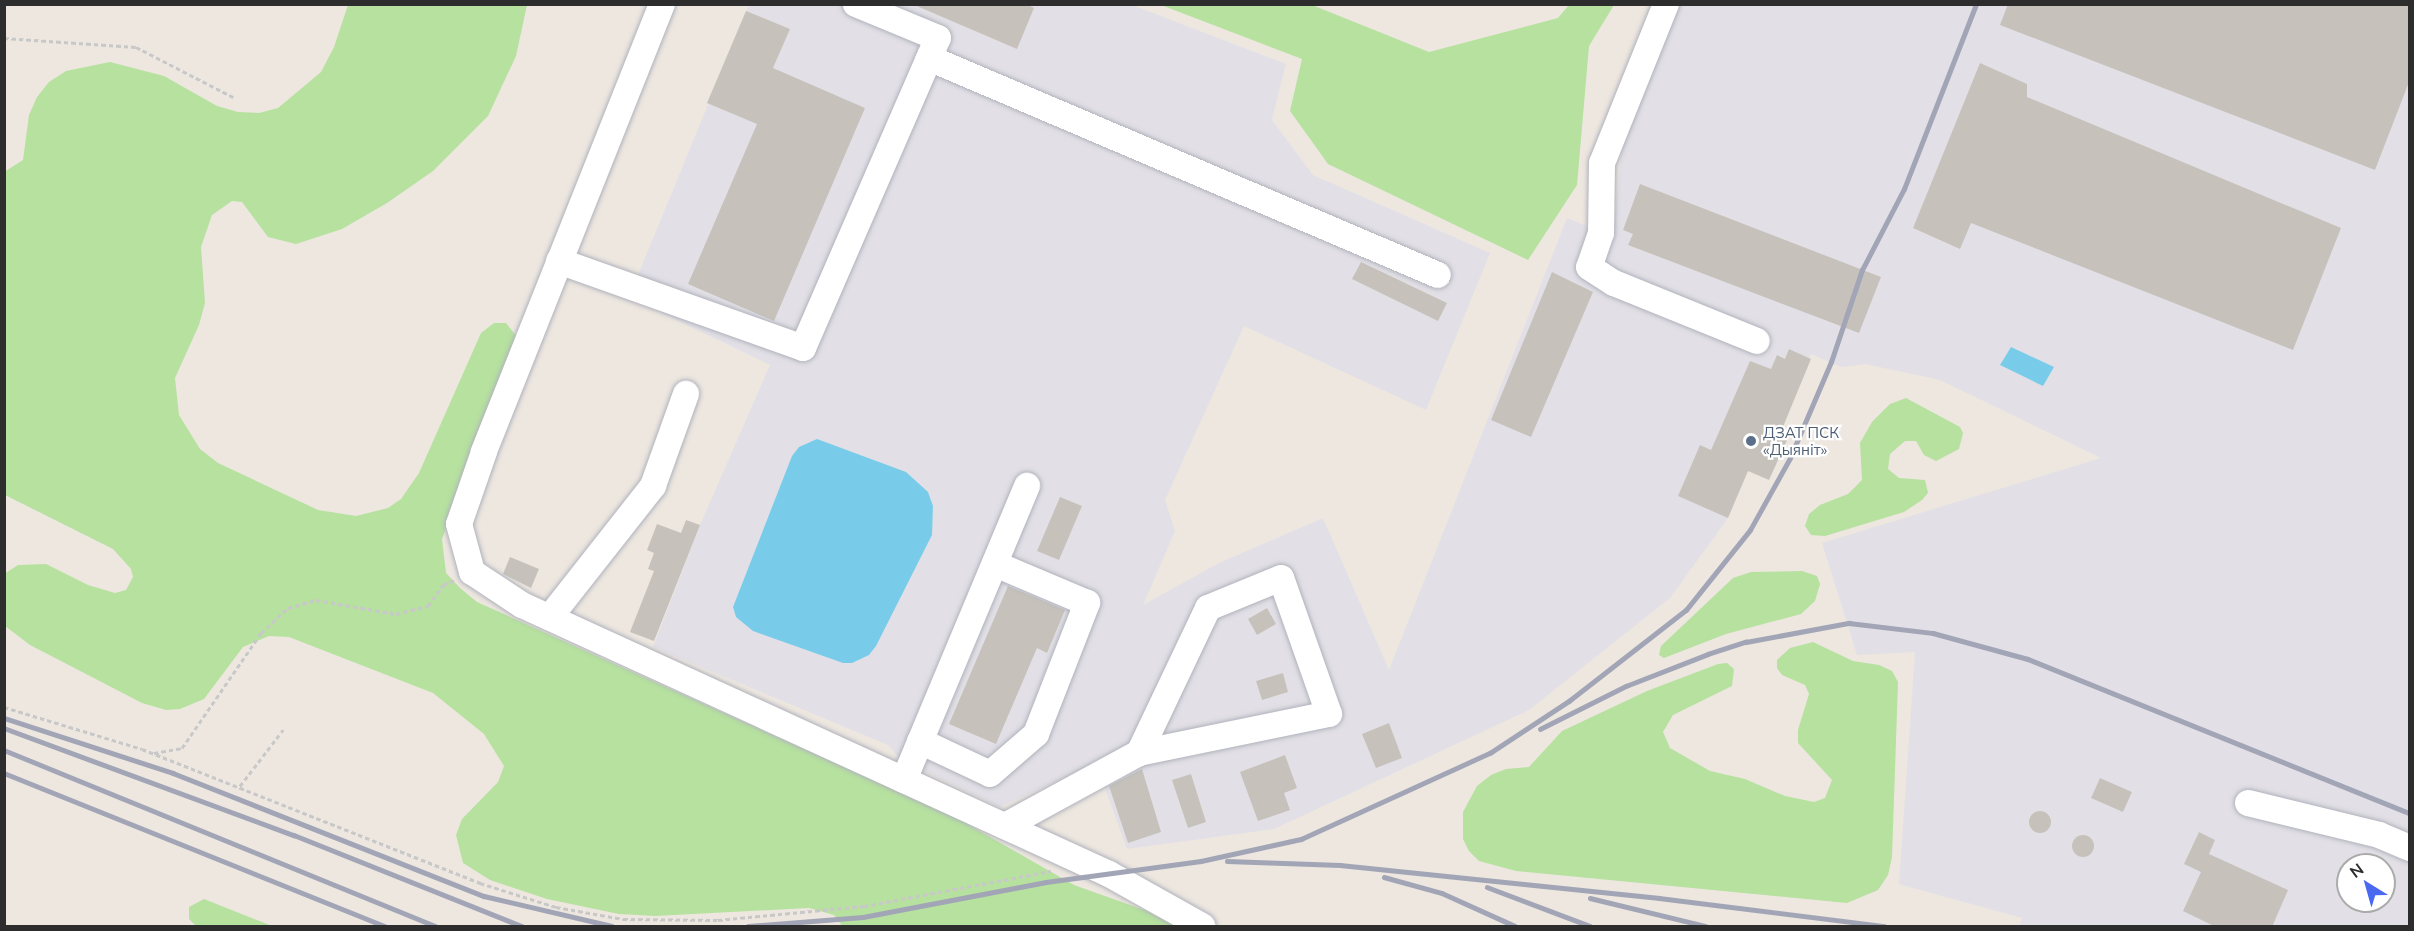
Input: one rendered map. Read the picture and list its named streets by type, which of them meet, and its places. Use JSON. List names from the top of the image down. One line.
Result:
{"places":["ДЗАТ ПСК «Дыяніт»"],"north":"top left"}
